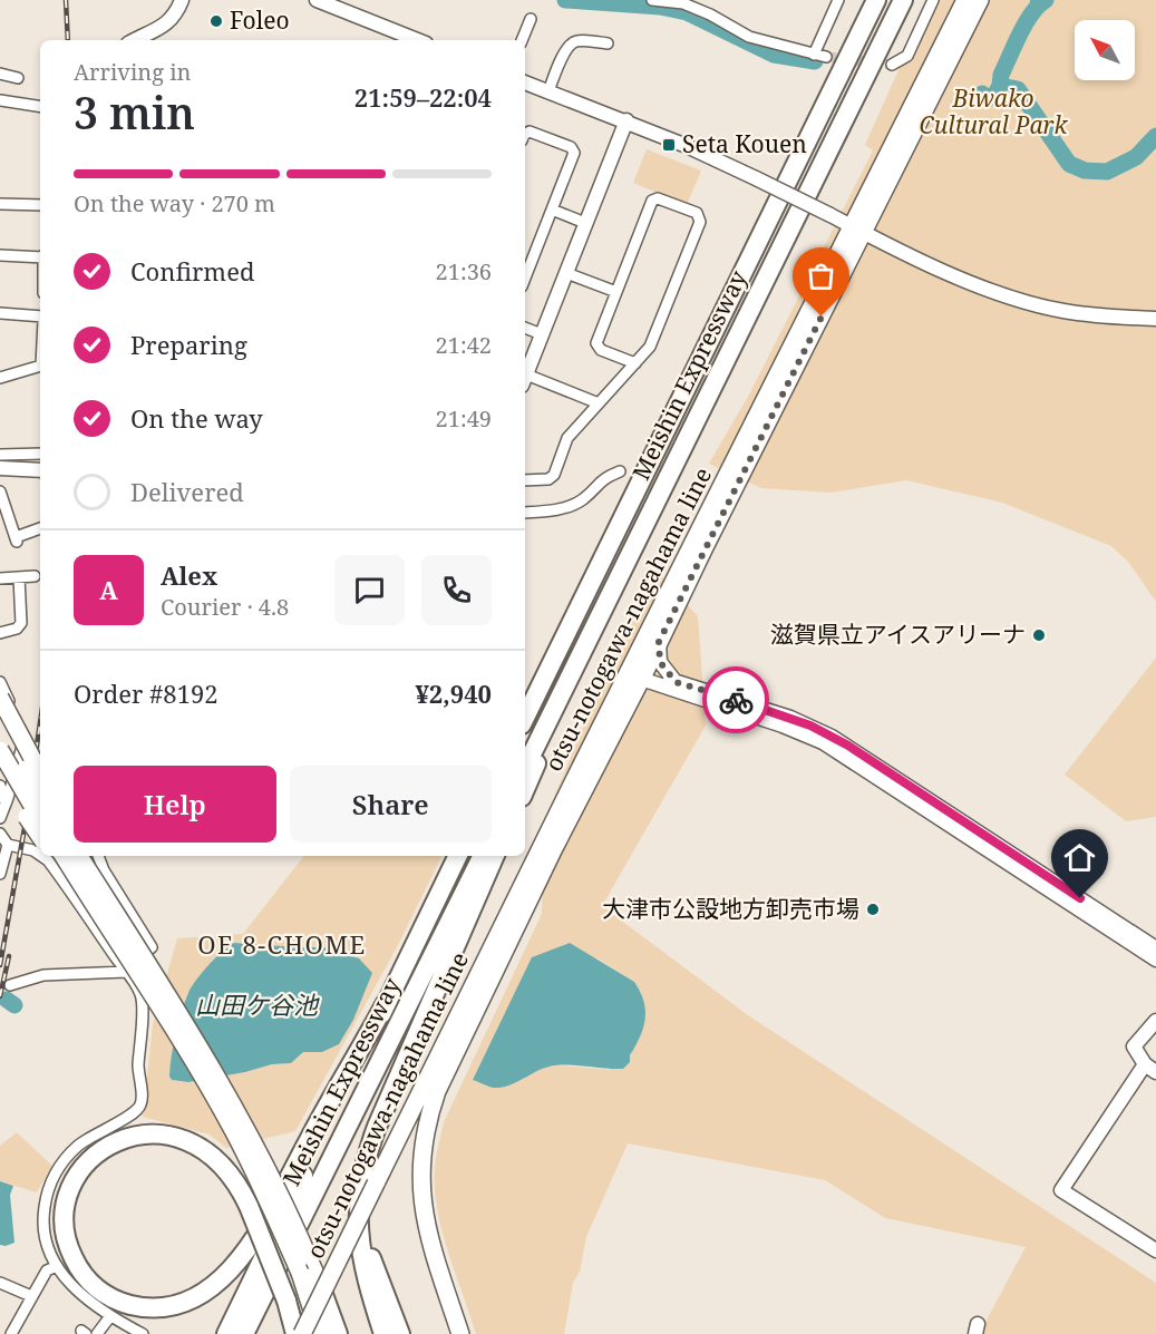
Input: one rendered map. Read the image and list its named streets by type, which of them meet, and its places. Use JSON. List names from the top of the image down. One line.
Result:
{"streets":{"highway":["Meishin Expressway"],"main road":["otsu-notogawa-nagahama line"]},"districts":["OE 8-CHOME"],"water":["山田ケ谷池"],"parks":["Biwako Cultural Park"],"places":{"other":["Foleo","滋賀県立アイスアリーナ","大津市公設地方卸売市場"],"transit":["Seta Kouen"]},"north":"top left","page":{"heading":["3 min","Arriving in","21:59–22:04"],"panel":["Alex","Courier · 4.8","Order #8192","¥2,940"],"bar":"On the way · 270 m","list":[["Confirmed","21:36"],["Preparing","21:42"],["On the way","21:49"],"Delivered"],"round":"A","buttons":["Help","Share"]}}
